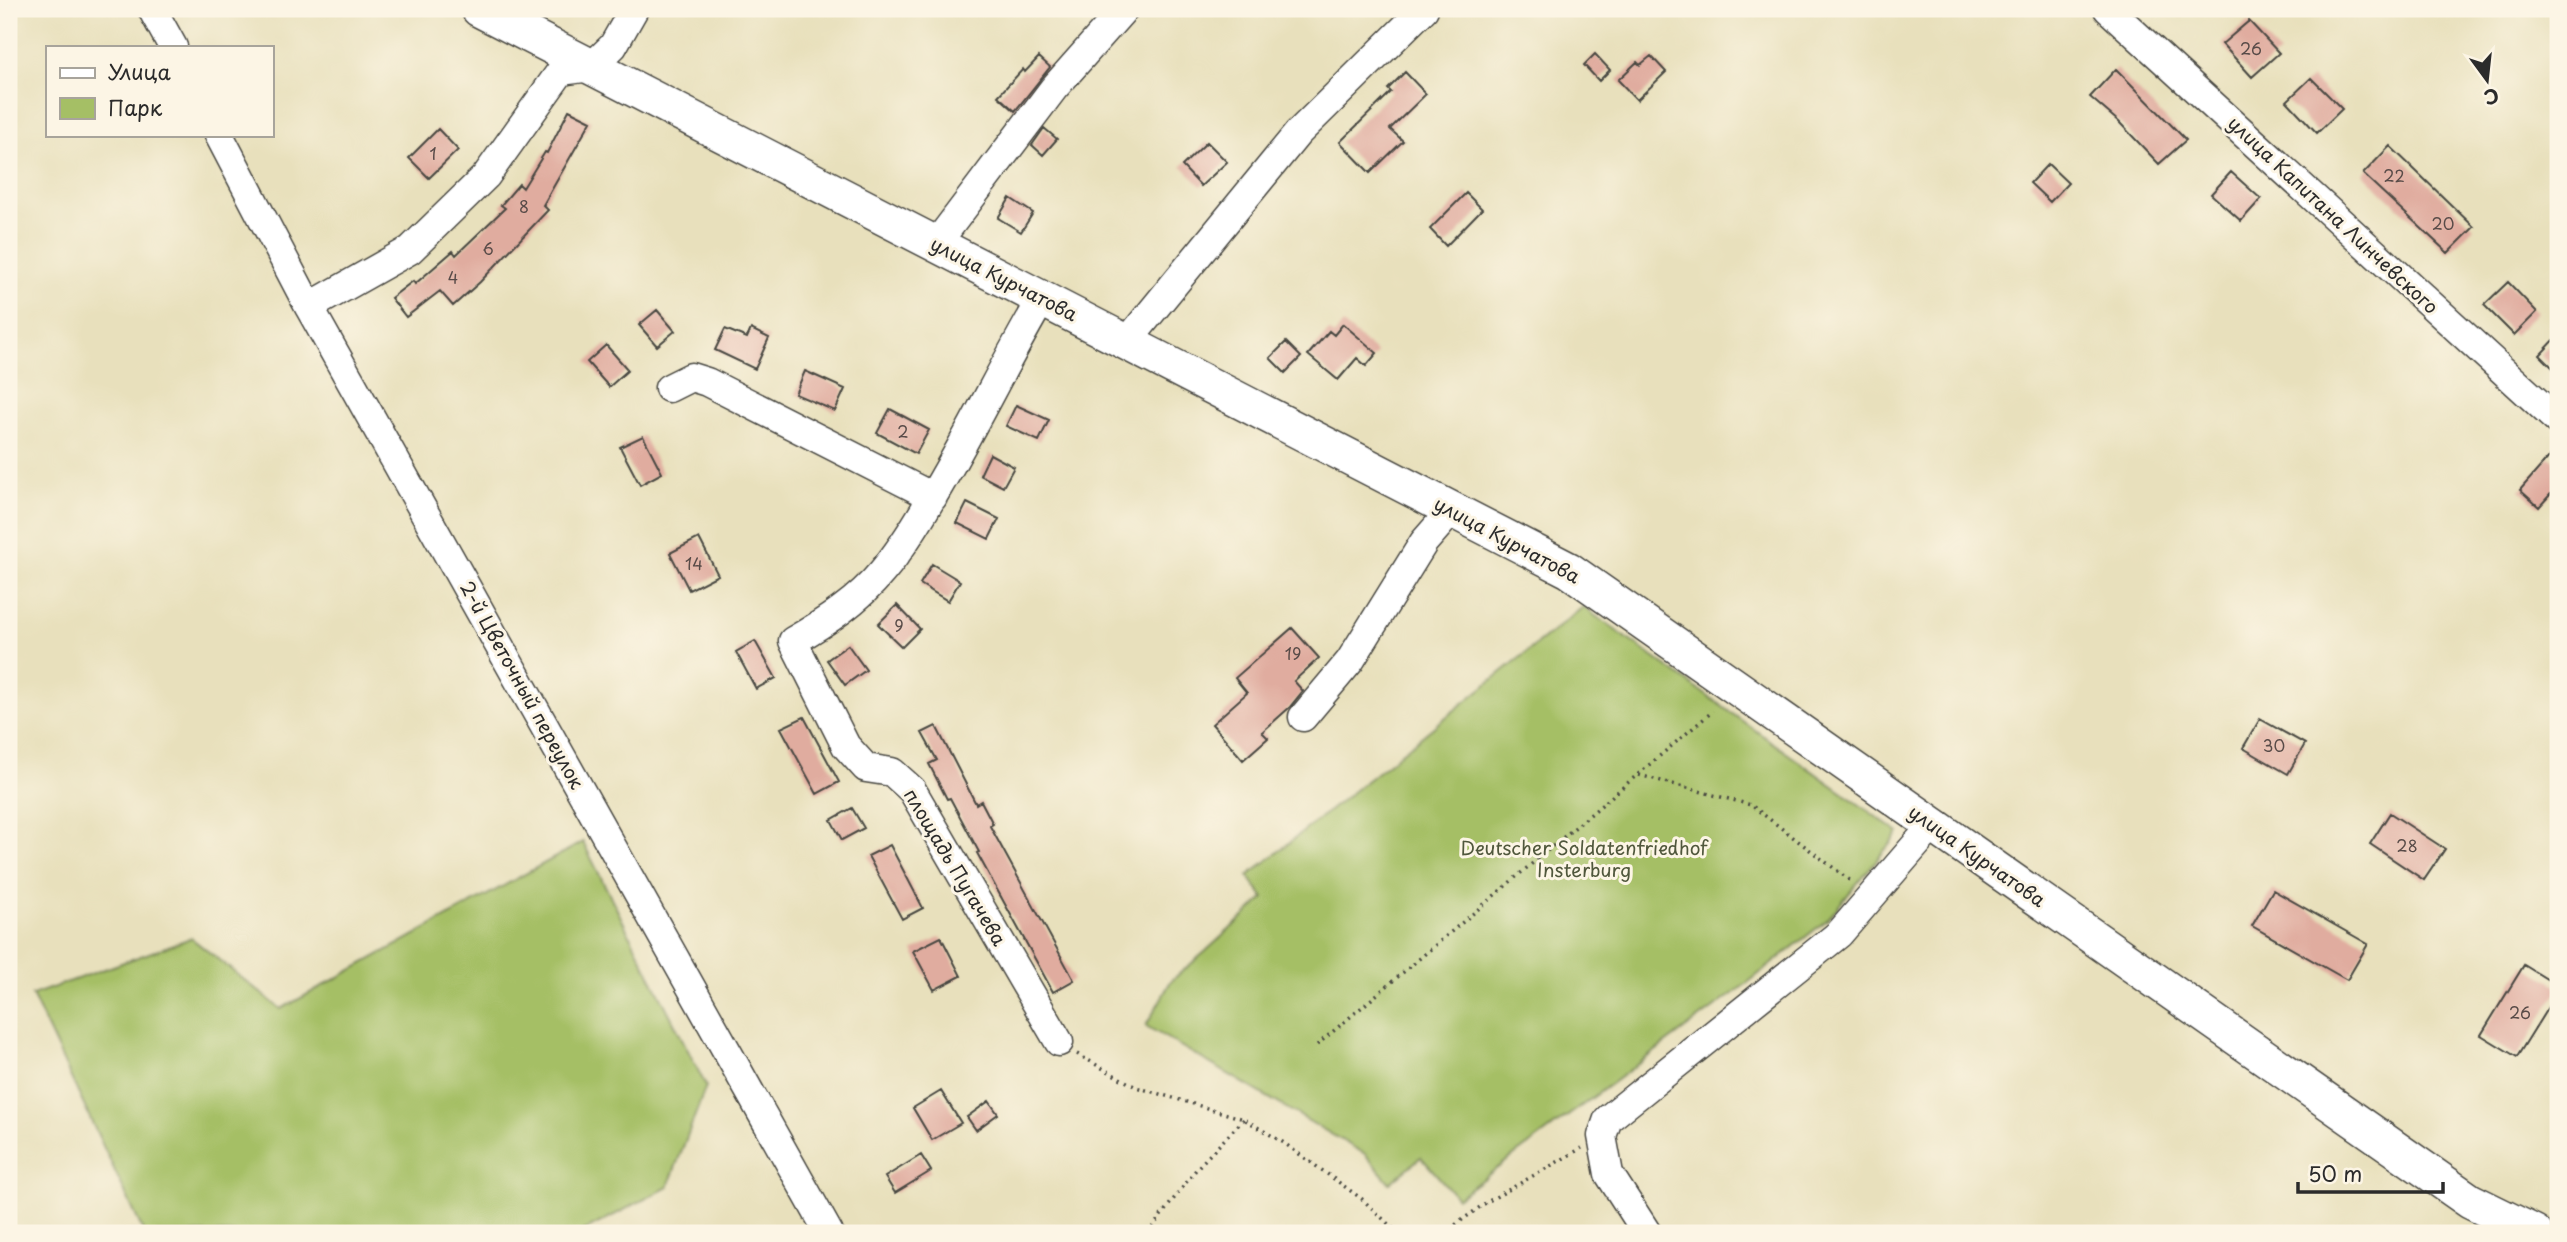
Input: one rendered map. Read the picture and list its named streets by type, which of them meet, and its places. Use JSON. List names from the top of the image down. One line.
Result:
{"streets":{"main road":["улица Курчатова"],"street":["улица Капитана Линчевского","2-й Цветочный переулок","площадь Пугачева"]},"parks":["Deutscher Soldatenfriedhof Insterburg"],"house_numbers":["26","1","22","8","20","6","4","2","14","9","19","30","28","26"],"legend":["Улица","Парк"],"scale_bar":"50 m","north":"bottom"}
